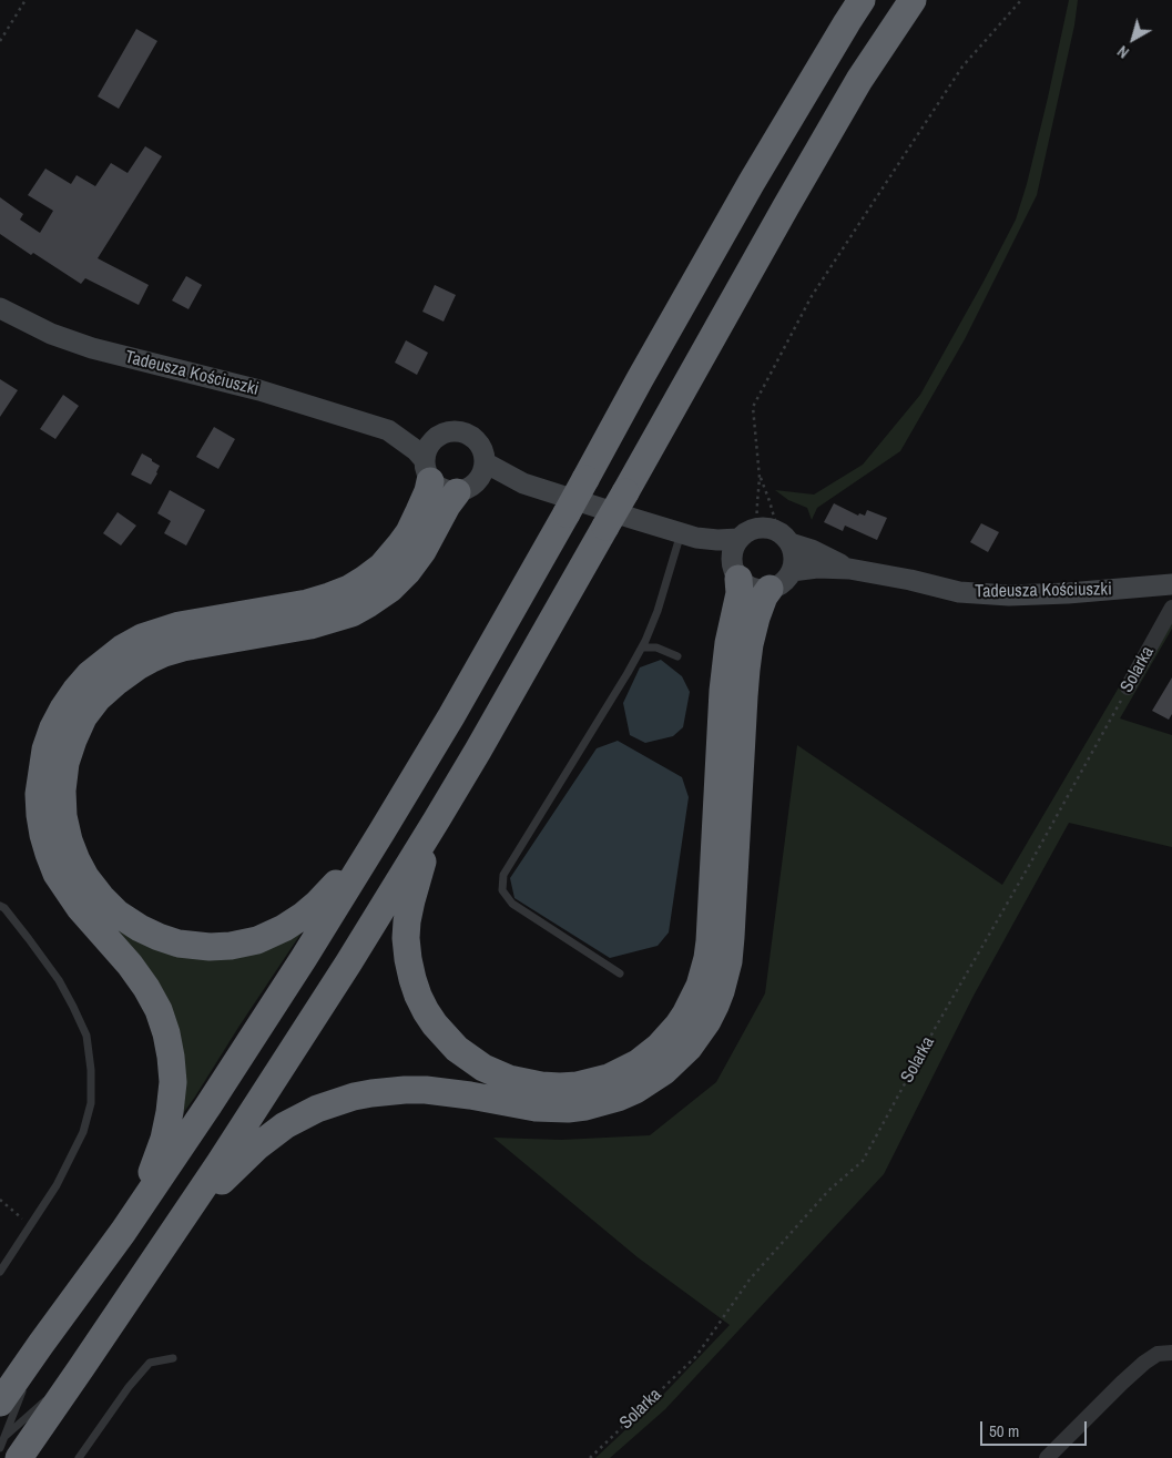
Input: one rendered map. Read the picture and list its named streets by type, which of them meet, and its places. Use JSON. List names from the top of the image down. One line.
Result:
{"streets":{"street":["Tadeusza Kościuszki","Solarka"]},"scale_bar":"50 m","north":"bottom left"}
